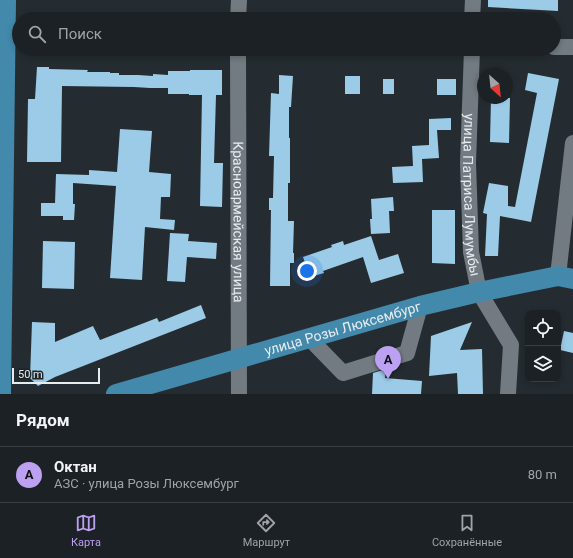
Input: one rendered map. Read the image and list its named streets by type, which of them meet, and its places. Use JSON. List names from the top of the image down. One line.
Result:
{"streets":{"main road":["улица Розы Люксембург"],"street":["улица Патриса Лумумбы","Красноармейская улица"]},"crossings":[["улица Патриса Лумумбы","улица Розы Люксембург"],["Красноармейская улица","улица Розы Люксембург"]],"scale_bar":"50 m","north":"bottom right","page":{"search":"Поиск","pins":"A","scale":"50 m","heading":"Рядом","list":[{"mark":"A","name":"Октан","note":"АЗС · улица Розы Люксембург","value":"80 m"}],"nav":["Карта","Маршрут","Сохранённые"]}}
